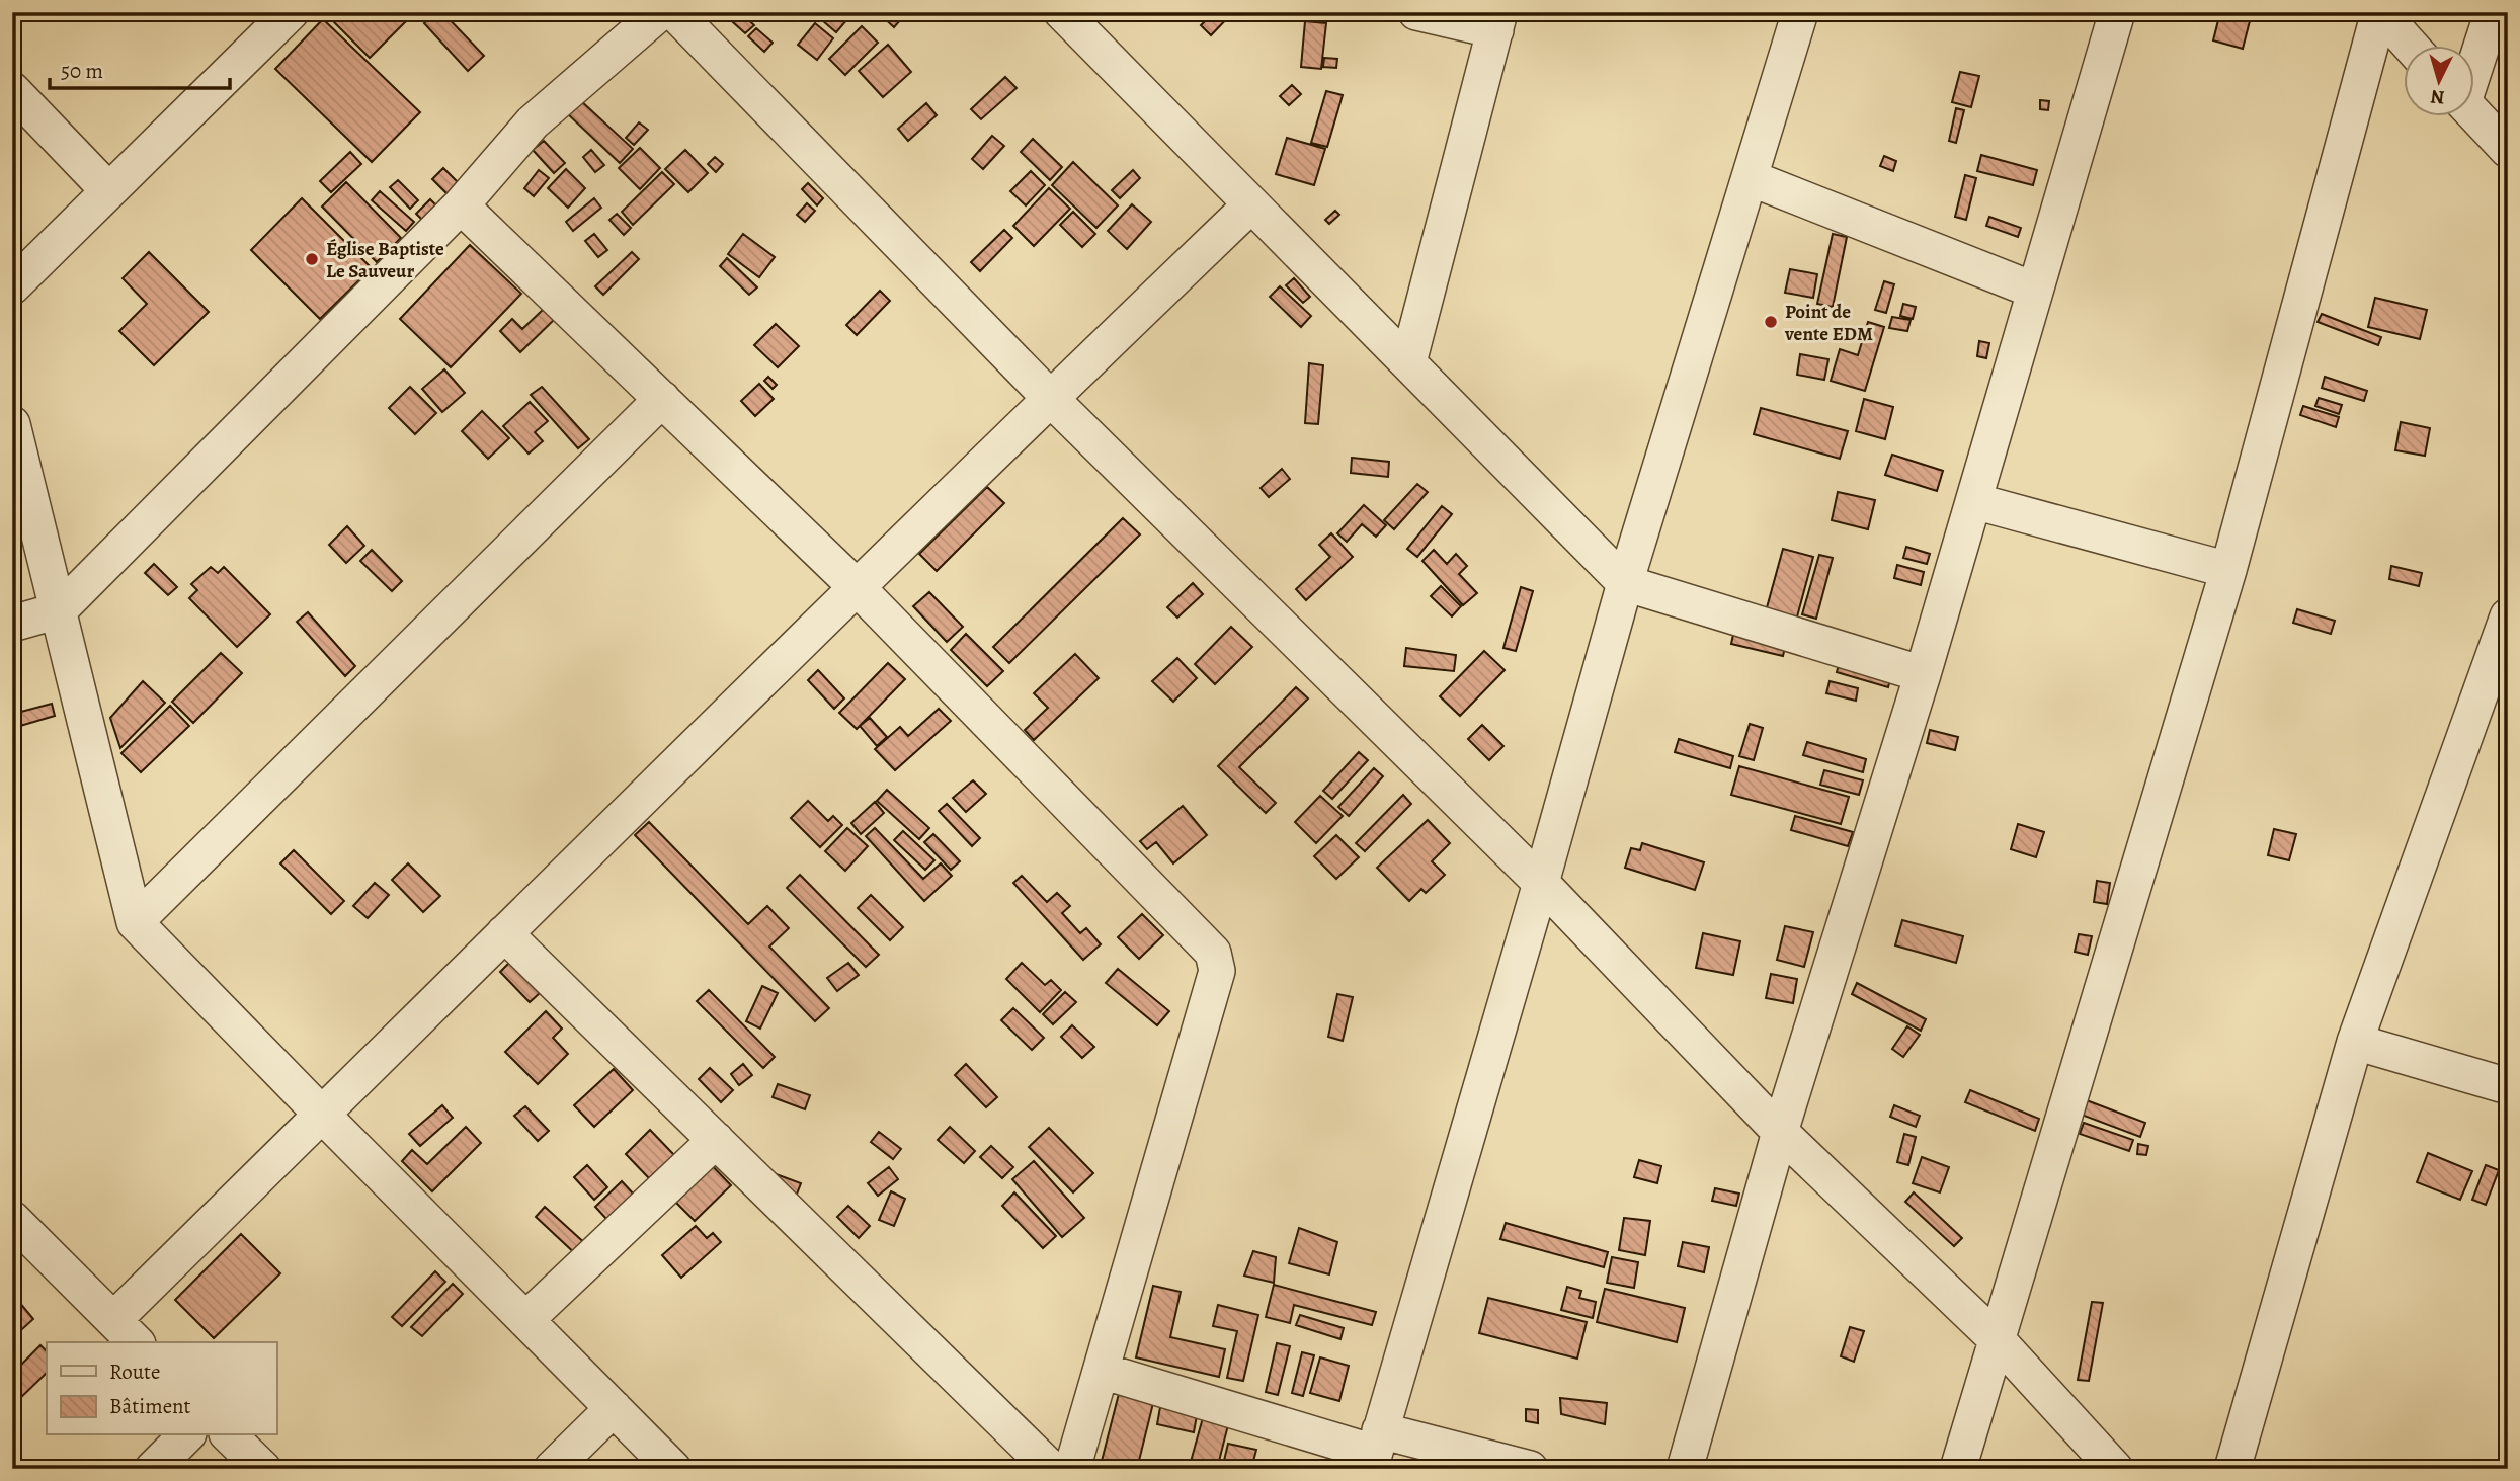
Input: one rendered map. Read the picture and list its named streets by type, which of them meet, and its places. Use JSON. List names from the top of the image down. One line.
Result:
{"places":["Église Baptiste Le Sauveur","Point de vente EDM"],"legend":["Route","Bâtiment"],"scale_bar":"50 m","north":"bottom"}
